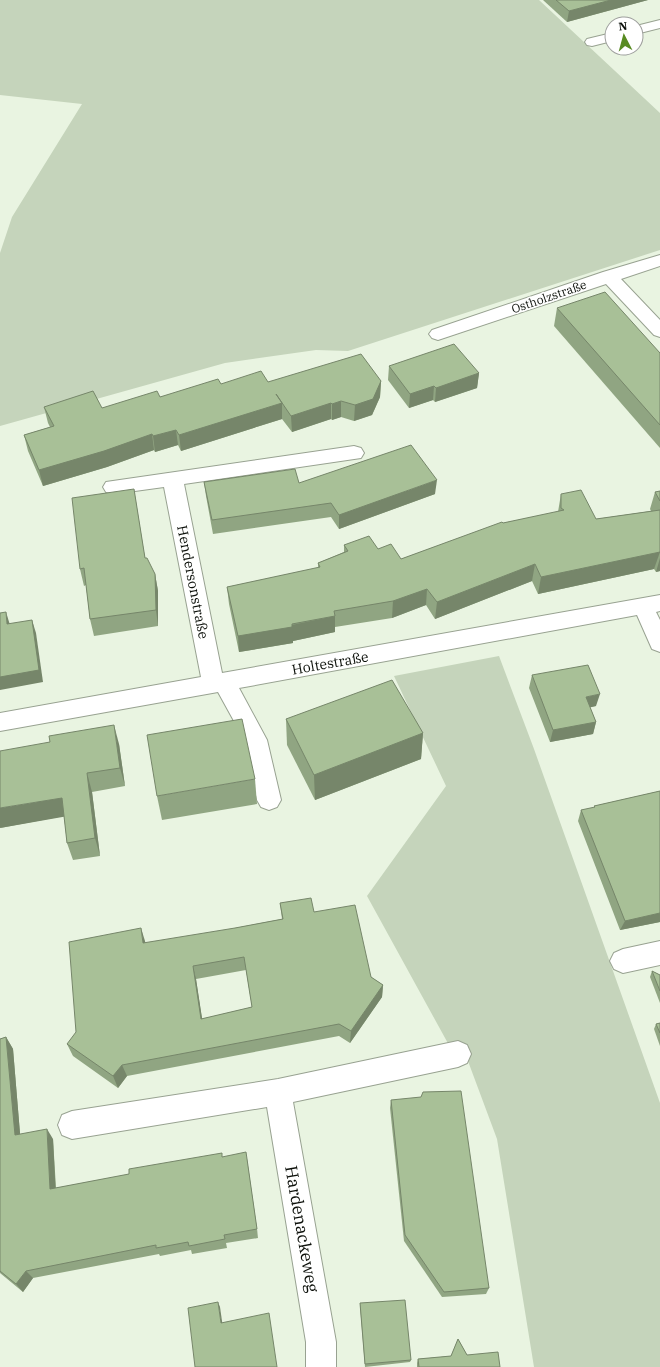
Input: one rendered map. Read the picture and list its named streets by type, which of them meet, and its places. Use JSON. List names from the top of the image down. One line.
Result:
{"streets":{"street":["Ostholzstraße","Hendersonstraße","Holtestraße","Hardenackeweg"]},"crossings":[["Hendersonstraße","Holtestraße"]],"north":"top"}
